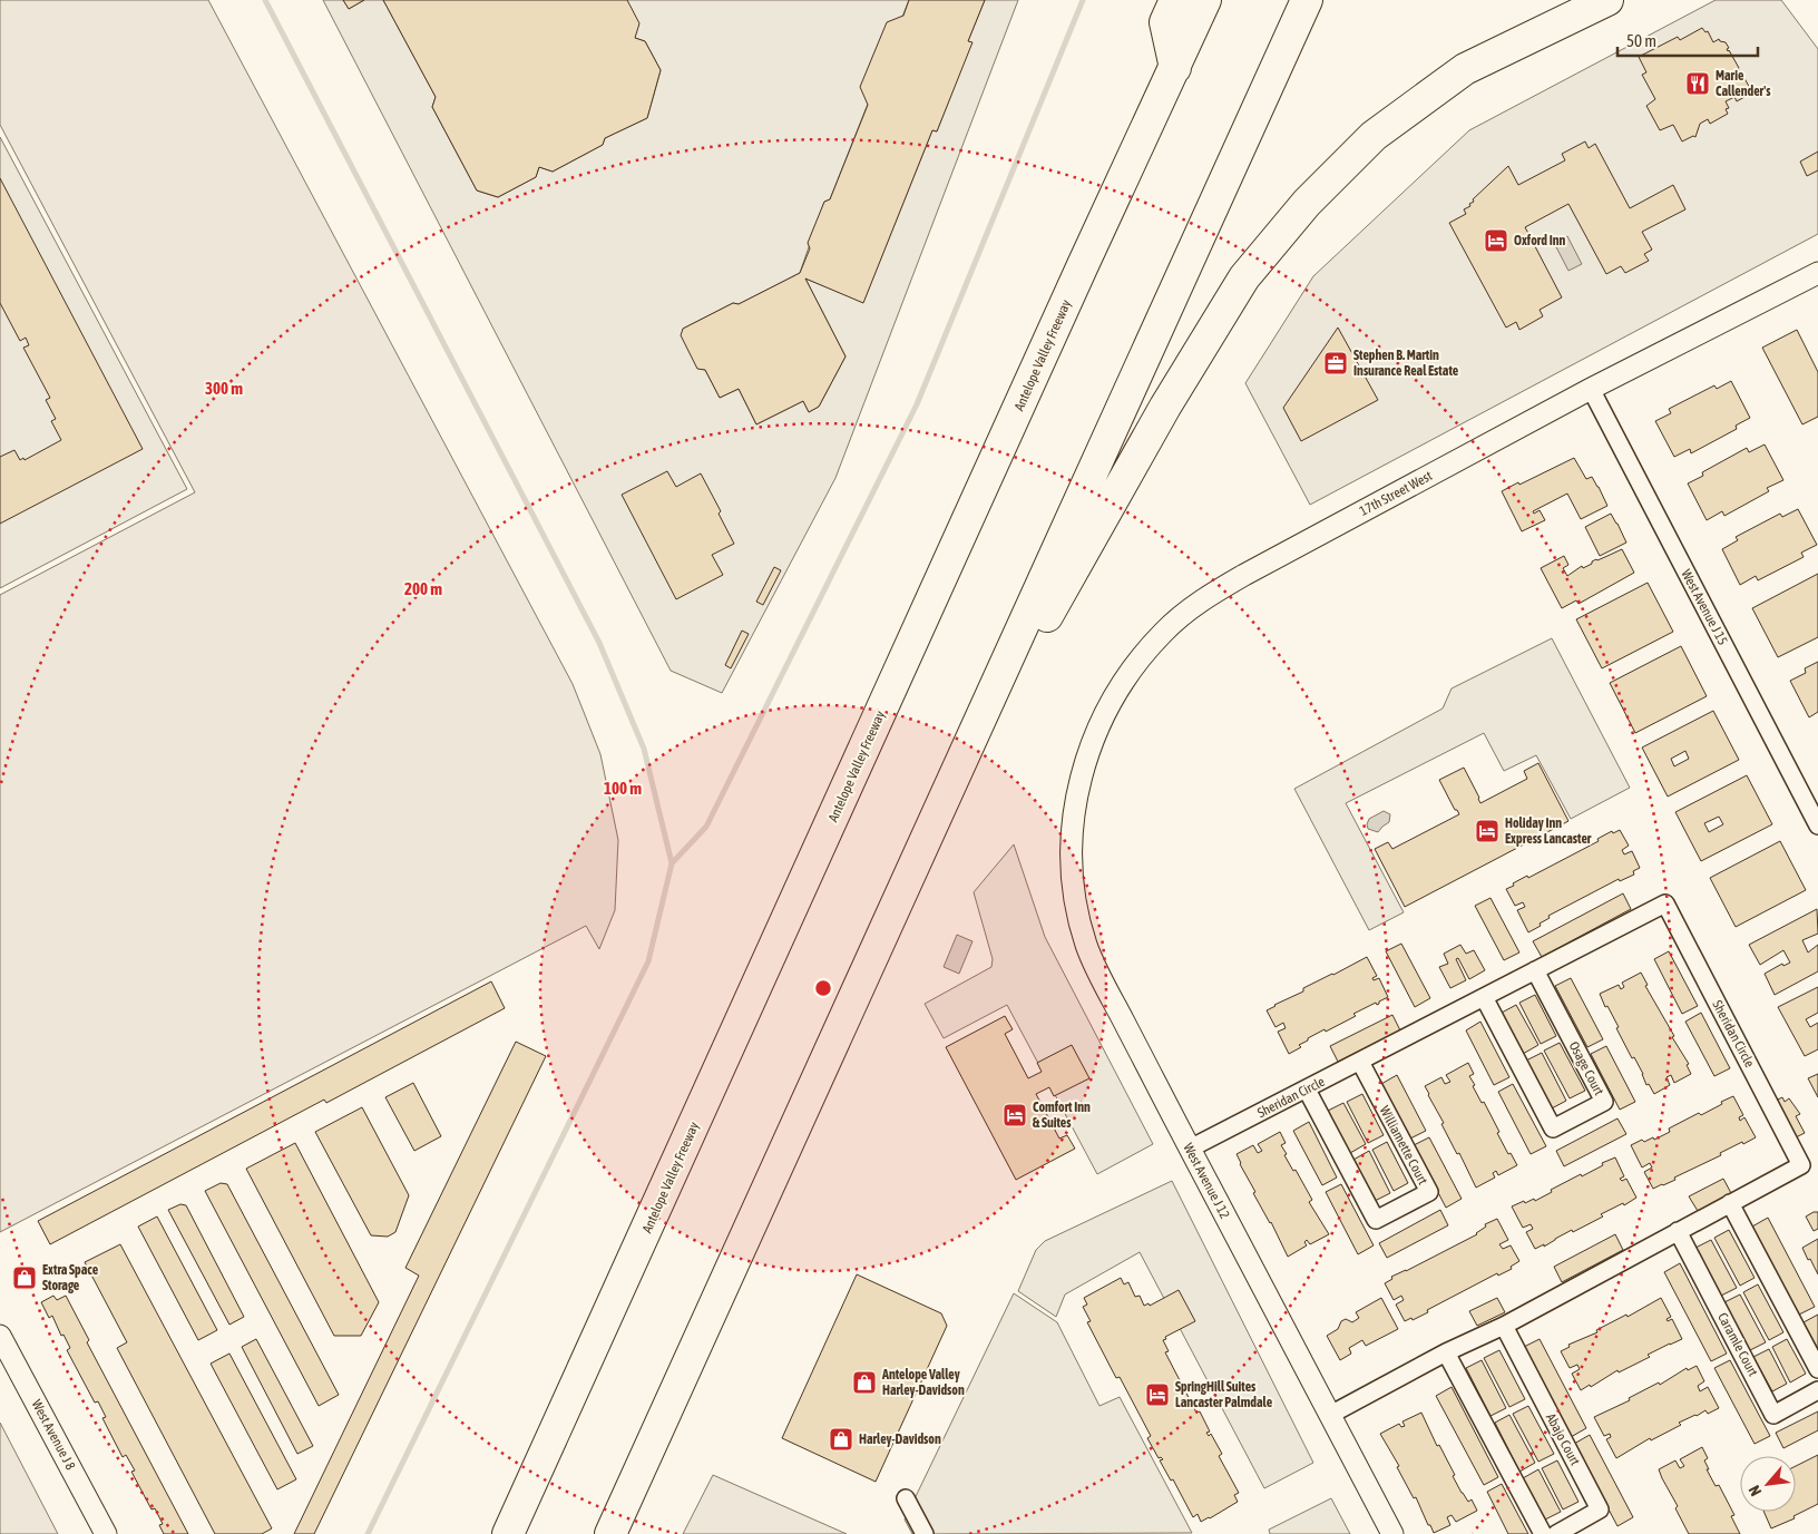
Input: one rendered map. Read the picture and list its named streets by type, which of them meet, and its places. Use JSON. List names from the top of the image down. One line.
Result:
{"streets":{"highway":["Antelope Valley Freeway"],"street":["17th Street West","West Avenue J 15","Sheridan Circle","Osage Court","Williamette Court","West Avenue J 12","Caramle Court","West Avenue J 8","Abajo Court"]},"crossings":[["17th Street West","West Avenue J 15"],["17th Street West","West Avenue J 12"],["Sheridan Circle","Osage Court"],["Sheridan Circle","Williamette Court"],["Sheridan Circle","West Avenue J 12"],["Sheridan Circle","Caramle Court"],["Sheridan Circle","Abajo Court"]],"places":{"restaurant":["Marie Callender's"],"hotel":["Oxford Inn","Holiday Inn Express Lancaster","Comfort Inn & Suites","SpringHill Suites Lancaster Palmdale"],"office":["Stephen B. Martin Insurance Real Estate"],"shop":["Extra Space Storage","Antelope Valley Harley-Davidson","Harley-Davidson"]},"scale_bar":"50 m","north":"bottom left","rings":["300 m","200 m","100 m"]}
